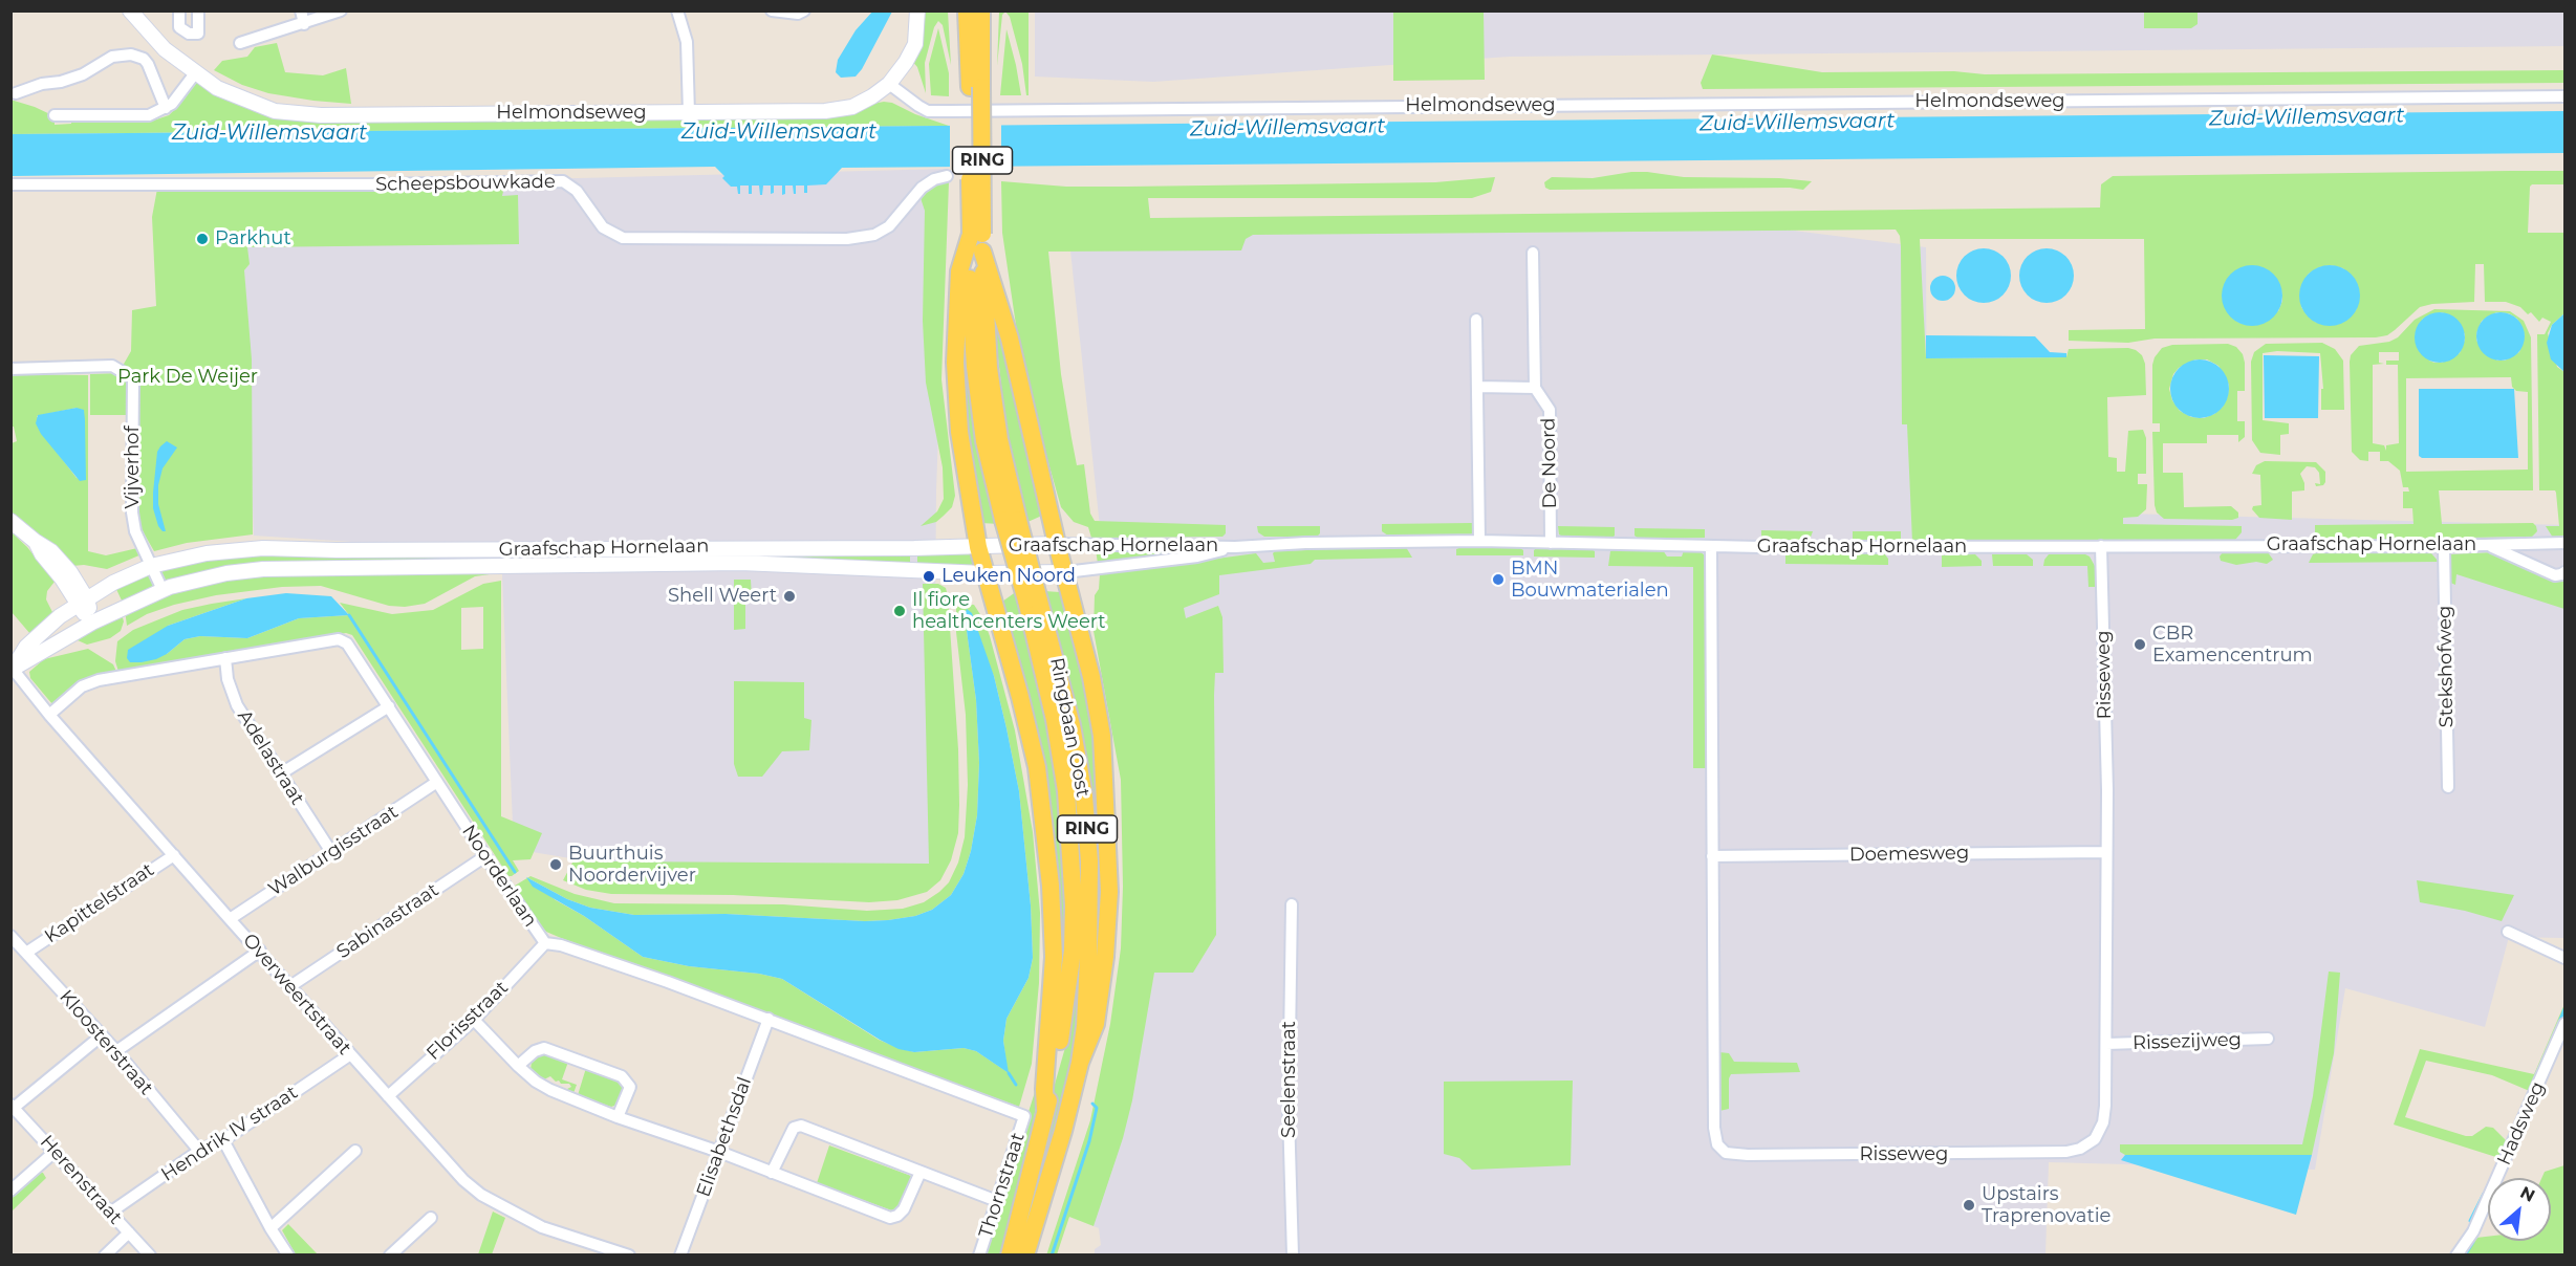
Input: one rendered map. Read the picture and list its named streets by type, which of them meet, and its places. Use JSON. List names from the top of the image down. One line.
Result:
{"streets":{"main road":["RING","Ringbaan Oost"],"street":["Helmondseweg","Scheepsbouwkade","De Noord","Vijverhof","Graafschap Hornelaan","Stekshofweg","Risseweg","Adelastraat","Walburgisstraat","Doemesweg","Noorderlaan","Kapittelstraat","Sabinastraat","Overweertstraat","Florisstraat","Rissezijweg","Kloosterstraat","Seelenstraat","Hadsweg","Hendrik IV straat","Elisabethsdal","Herenstraat","Thornstraat"]},"crossings":[["De Noord","Graafschap Hornelaan"],["Vijverhof","Graafschap Hornelaan"],["Graafschap Hornelaan","Stekshofweg"],["Graafschap Hornelaan","Risseweg"],["Graafschap Hornelaan","Overweertstraat"],["Risseweg","Doemesweg"],["Risseweg","Rissezijweg"],["Adelastraat","Walburgisstraat"],["Adelastraat","Noorderlaan"],["Walburgisstraat","Noorderlaan"],["Walburgisstraat","Overweertstraat"],["Noorderlaan","Sabinastraat"],["Noorderlaan","Overweertstraat"],["Noorderlaan","Florisstraat"],["Noorderlaan","Elisabethsdal"],["Noorderlaan","Thornstraat"],["Kapittelstraat","Overweertstraat"],["Kapittelstraat","Kloosterstraat"],["Sabinastraat","Overweertstraat"],["Overweertstraat","Florisstraat"],["Overweertstraat","Hendrik IV straat"],["Kloosterstraat","Hendrik IV straat"],["Hendrik IV straat","Herenstraat"]],"water":["Zuid-Willemsvaart"],"parks":["Park De Weijer"],"places":["Parkhut","Leuken Noord","BMN Bouwmaterialen","Shell Weert","Il fiore healthcenters Weert","CBR Examencentrum","Buurthuis Noordervijver","Upstairs Traprenovatie"],"north":"top right"}
